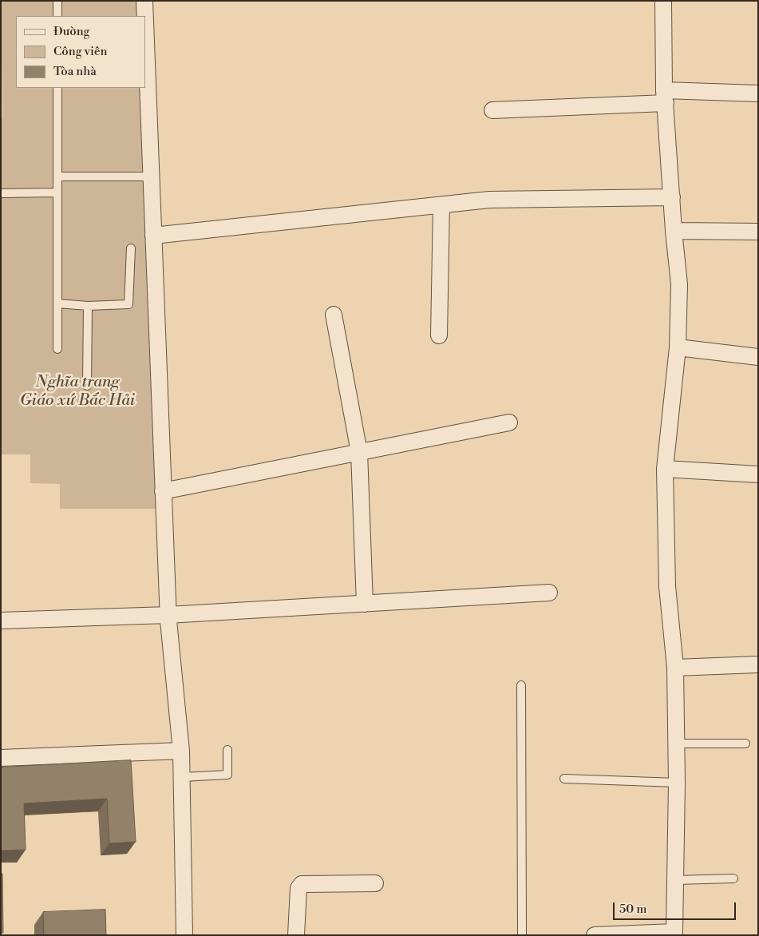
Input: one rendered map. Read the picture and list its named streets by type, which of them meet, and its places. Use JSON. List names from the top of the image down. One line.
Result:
{"parks":["Nghĩa trang Giáo xứ Bắc Hải"],"legend":["Đường","Công viên","Tòa nhà"],"scale_bar":"50 m"}
